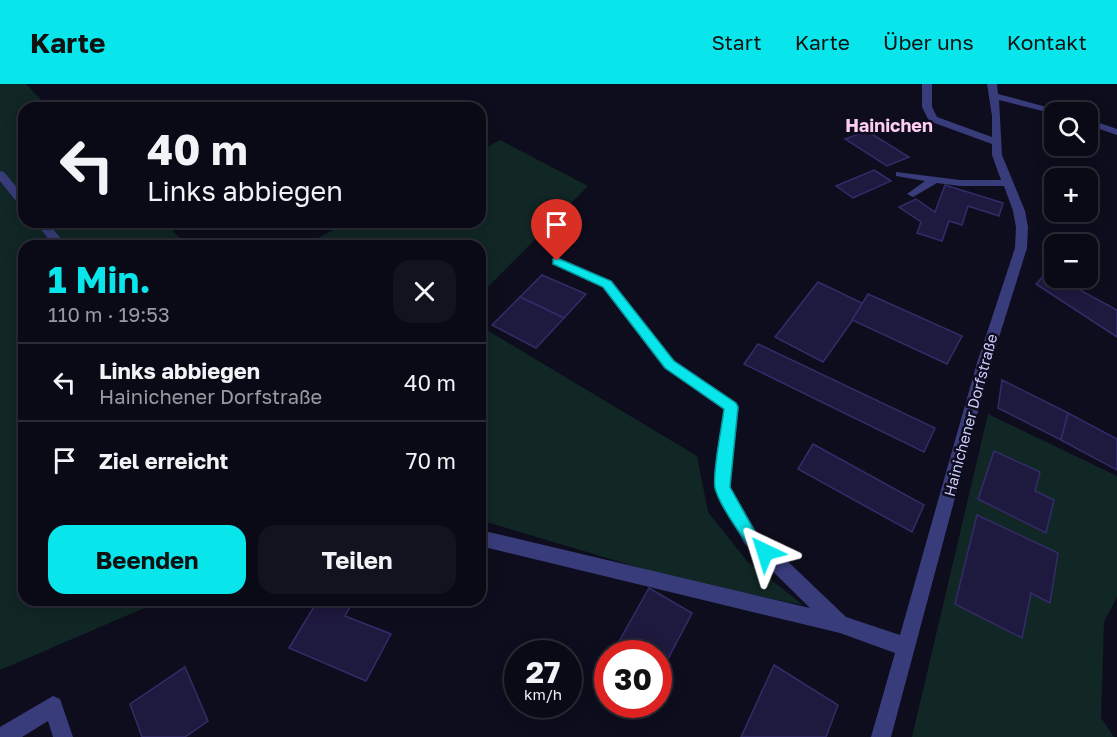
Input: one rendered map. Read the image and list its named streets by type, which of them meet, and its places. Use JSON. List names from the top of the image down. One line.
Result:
{"streets":{"street":["Hainichener Dorfstraße"]},"districts":["Hainichen"],"page":{"header":"Karte","nav":["Start","Karte","Über uns","Kontakt"],"map_buttons":["+","−"],"turn":["40 m","Links abbiegen"],"heading":["1 Min.","110 m · 19:53"],"list":[{"name":"Links abbiegen","note":"Hainichener Dorfstraße","value":"40 m"},{"name":"Ziel erreicht","value":"70 m"}],"buttons":["Beenden","Teilen"],"speed":"27 km/h","limit":"30"}}
